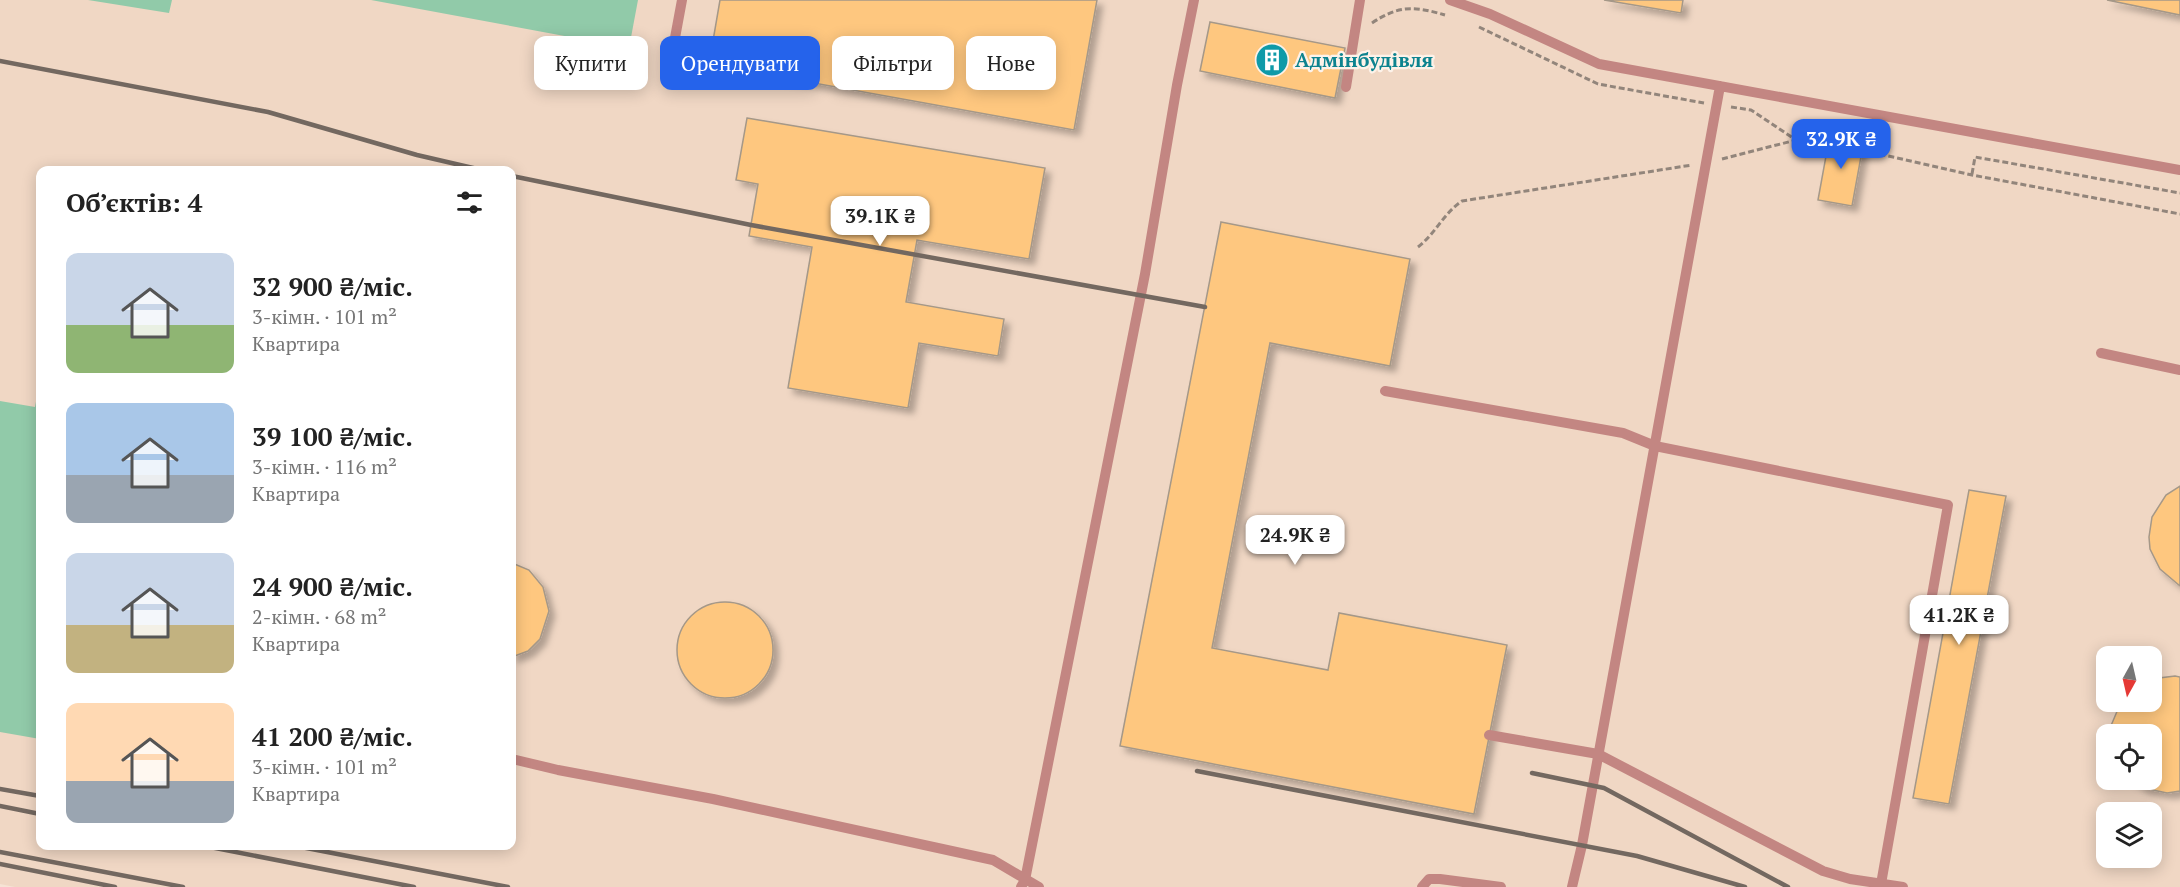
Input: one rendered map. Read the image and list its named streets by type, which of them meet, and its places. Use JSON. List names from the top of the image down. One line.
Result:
{"places":{"building":["Адмінбудівля"]},"north":"bottom","page":{"chip":["Купити","Орендувати","Фільтри","Нове"],"price":["32.9K ₴","39.1K ₴","24.9K ₴","41.2K ₴"],"heading":"Об’єктів: 4","list":[{"name":"32 900 ₴/міс.","note":"3-кімн. · 101 m² · Квартира"},{"name":"39 100 ₴/міс.","note":"3-кімн. · 116 m² · Квартира"},{"name":"24 900 ₴/міс.","note":"2-кімн. · 68 m² · Квартира"},{"name":"41 200 ₴/міс.","note":"3-кімн. · 101 m² · Квартира"}]}}
